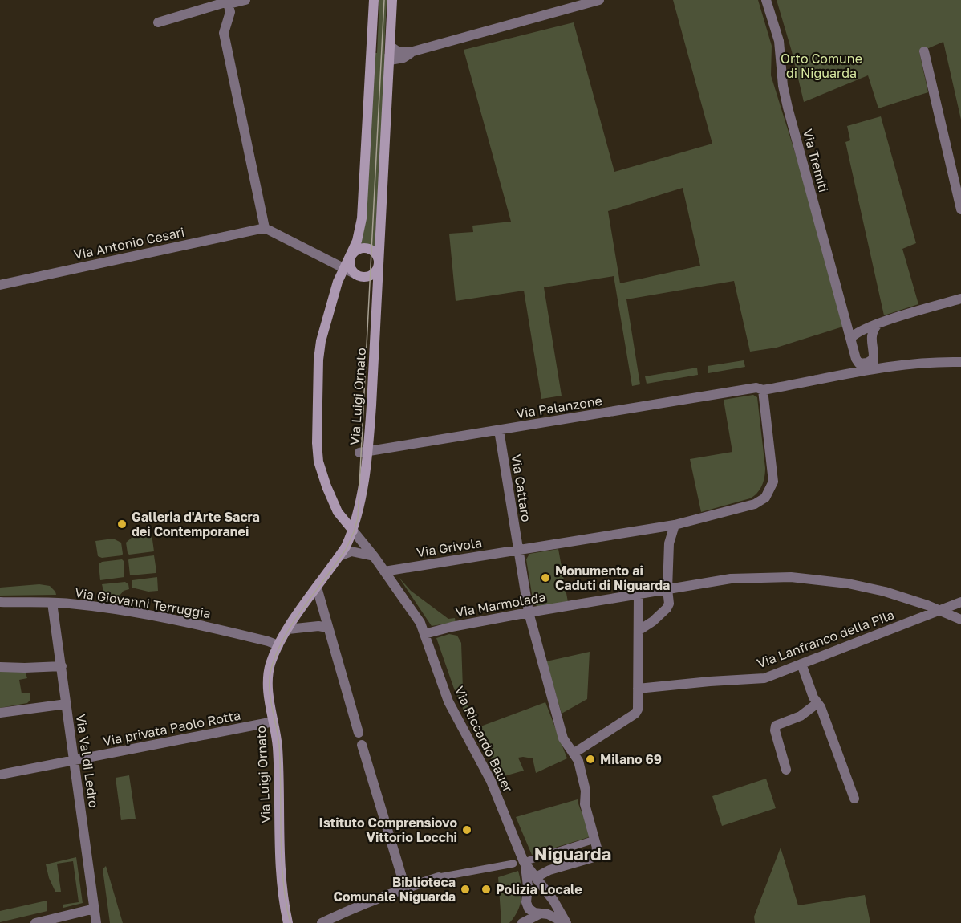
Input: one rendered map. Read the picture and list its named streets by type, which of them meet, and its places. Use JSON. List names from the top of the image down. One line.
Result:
{"streets":{"main road":["Via Luigi Ornato"],"street":["Via Tremiti","Via Antonio Cesari","Via Palanzone","Via Cattaro","Via Grivola","Via Giovanni Terruggia","Via Marmolada","Via Lanfranco della Pila","Via privata Paolo Rotta","Via Riccardo Bauer","Via Val di Ledro"]},"crossings":[["Via Luigi Ornato","Via Palanzone"],["Via Luigi Ornato","Via Giovanni Terruggia"],["Via Luigi Ornato","Via privata Paolo Rotta"],["Via Luigi Ornato","Via Riccardo Bauer"],["Via Palanzone","Via Cattaro"],["Via Cattaro","Via Grivola"],["Via Cattaro","Via Marmolada"],["Via Grivola","Via Riccardo Bauer"],["Via Giovanni Terruggia","Via Val di Ledro"],["Via Marmolada","Via Lanfranco della Pila"],["Via Marmolada","Via Riccardo Bauer"],["Via privata Paolo Rotta","Via Val di Ledro"]],"districts":["Niguarda"],"parks":["Orto Comune di Niguarda"],"places":["Galleria d'Arte Sacra dei Contemporanei","Monumento ai Caduti di Niguarda","Milano 69","Istituto Comprensiovo Vittorio Locchi","Biblioteca Comunale Niguarda","Polizia Locale"]}
